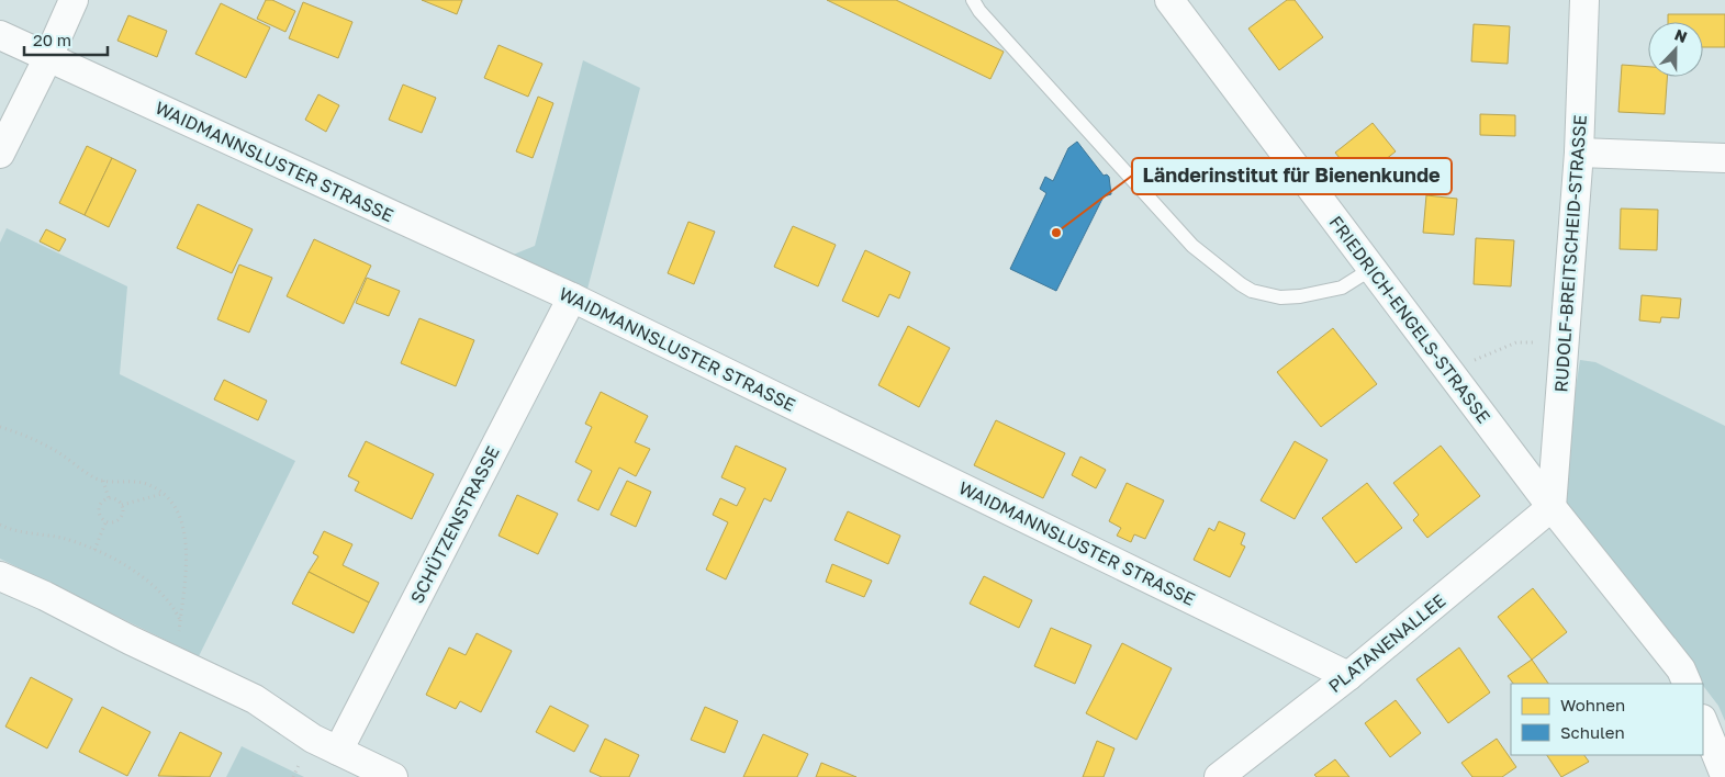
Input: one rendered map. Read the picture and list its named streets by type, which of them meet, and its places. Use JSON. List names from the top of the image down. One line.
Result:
{"streets":{"street":["WAIDMANNSLUSTER STRASSE","RUDOLF-BREITSCHEID-STRASSE","FRIEDRICH-ENGELS-STRASSE","SCHÜTZENSTRASSE","PLATANENALLEE"]},"crossings":[["WAIDMANNSLUSTER STRASSE","SCHÜTZENSTRASSE"],["WAIDMANNSLUSTER STRASSE","PLATANENALLEE"],["RUDOLF-BREITSCHEID-STRASSE","FRIEDRICH-ENGELS-STRASSE"],["RUDOLF-BREITSCHEID-STRASSE","PLATANENALLEE"],["FRIEDRICH-ENGELS-STRASSE","PLATANENALLEE"]],"places":["Länderinstitut für Bienenkunde"],"legend":["Wohnen","Schulen"],"scale_bar":"20 m","north":"top"}
